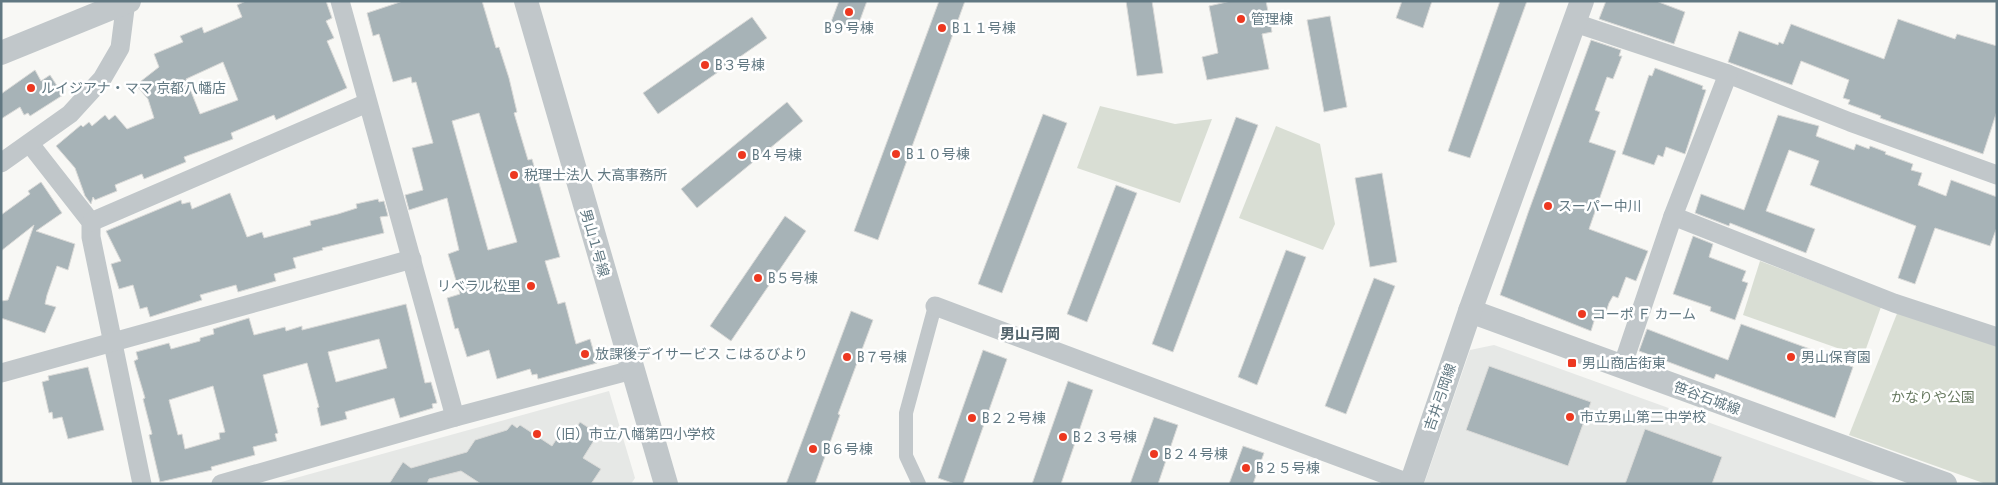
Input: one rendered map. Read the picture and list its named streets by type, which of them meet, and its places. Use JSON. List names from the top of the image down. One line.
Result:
{"streets":{"street":["男山１号線","吉井弓岡線","笹谷石城線"]},"crossings":[["吉井弓岡線","笹谷石城線"]],"districts":["男山弓岡"],"parks":["かなりや公園"],"places":{"other":["B９号棟","管理棟","B１１号棟","B３号棟","ルイジアナ・ママ 京都八幡店","B１０号棟","B４号棟","税理士法人 大高事務所","スーパー中川","B５号棟","リベラル松里","コーポ Ｆ カーム","放課後デイサービス こはるびより","B７号棟","男山保育園","市立男山第二中学校","B２２号棟","（旧）市立八幡第四小学校","B２３号棟","B６号棟","B２４号棟","B２５号棟"],"transit":["男山商店街東"]}}
